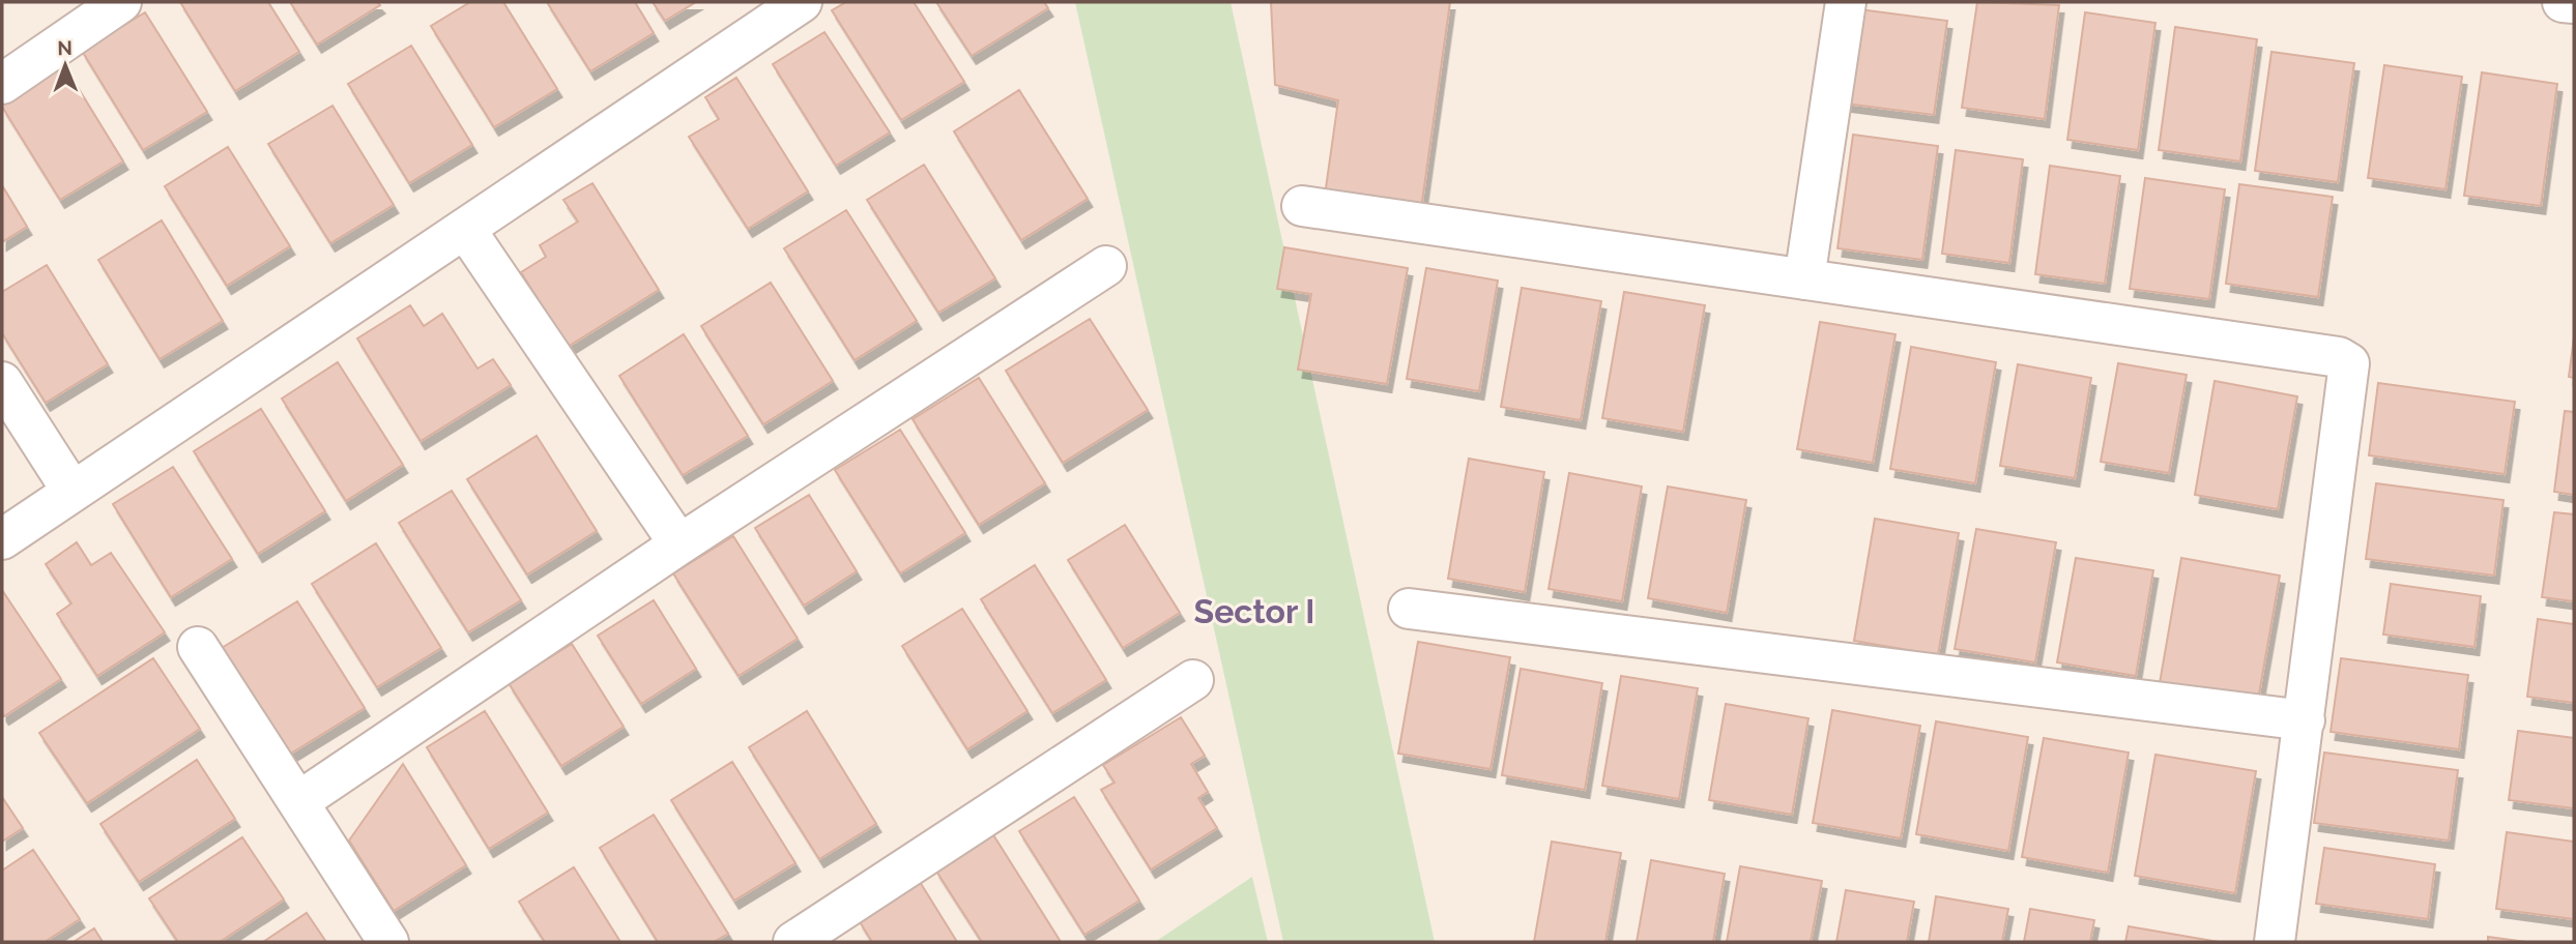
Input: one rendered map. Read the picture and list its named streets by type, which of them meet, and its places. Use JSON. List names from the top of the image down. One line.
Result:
{"districts":["Sector I"],"north":"top"}
